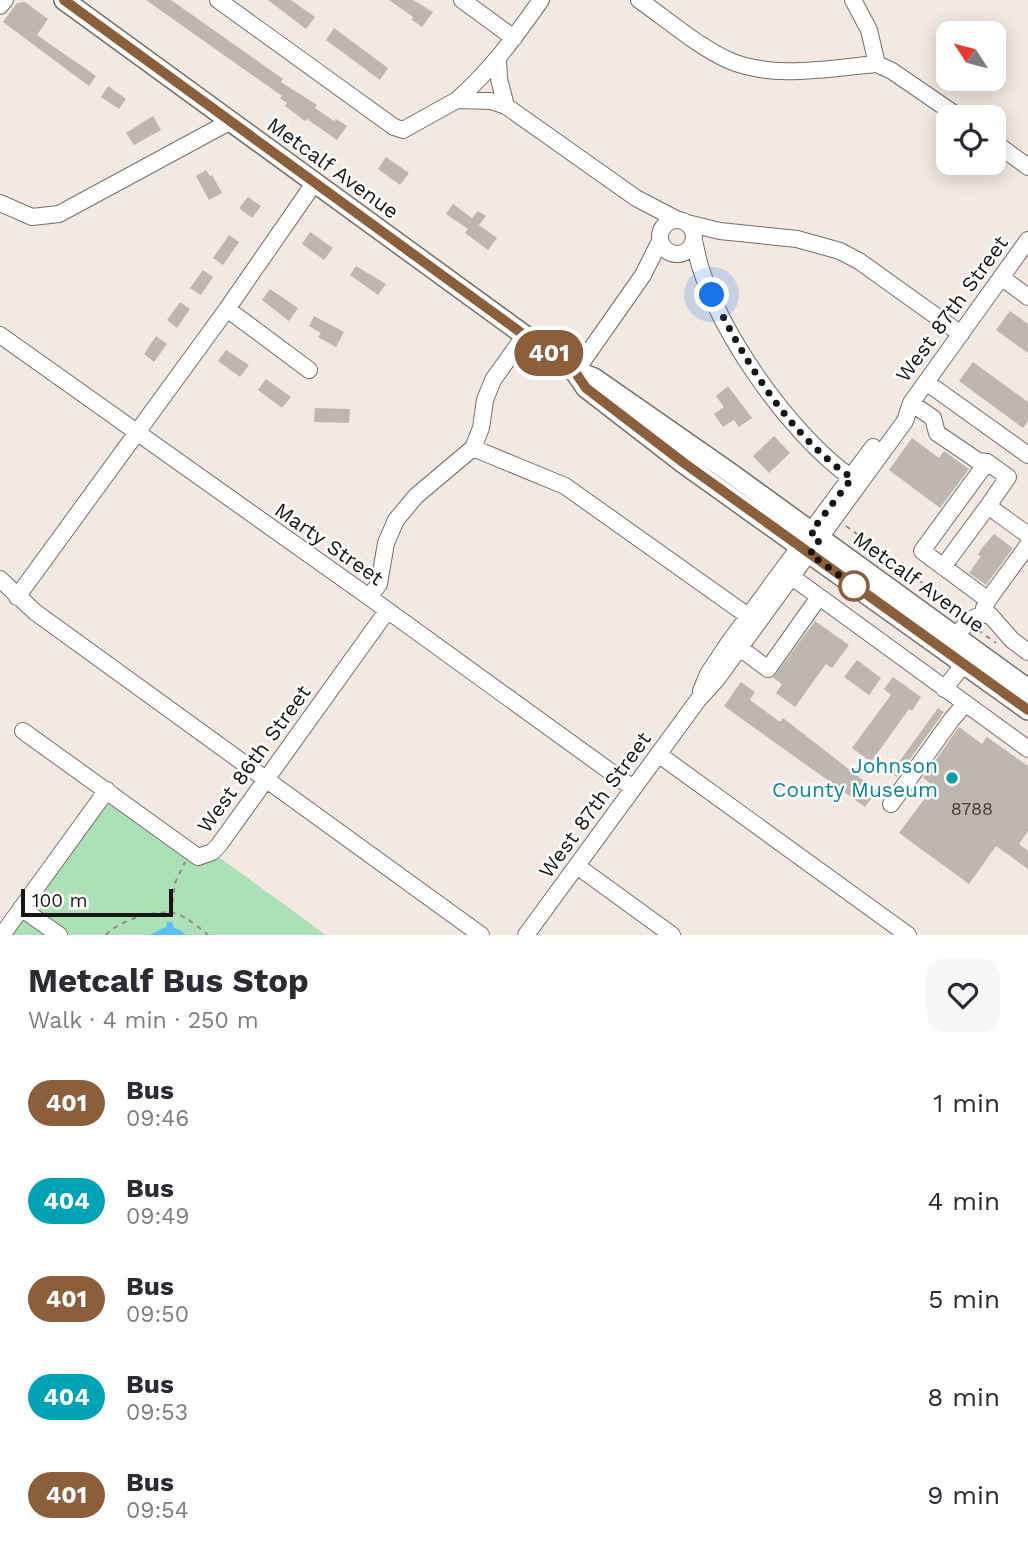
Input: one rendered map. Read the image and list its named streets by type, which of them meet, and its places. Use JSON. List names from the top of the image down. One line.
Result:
{"streets":{"main road":["Metcalf Avenue"],"street":["West 87th Street","Marty Street","West 86th Street"]},"crossings":[["Metcalf Avenue","West 87th Street"],["West 87th Street","Marty Street"],["Marty Street","West 86th Street"]],"places":["Johnson County Museum"],"lines":["bus line 401"],"house_numbers":["8788"],"scale_bar":"100 m","north":"top left","page":{"on_map":"401","scale":"100 m","heading":["Metcalf Bus Stop","Walk · 4 min · 250 m"],"list":[{"mark":"401","name":"Bus","note":"09:46","value":"1 min"},{"mark":"404","name":"Bus","note":"09:49","value":"4 min"},{"mark":"401","name":"Bus","note":"09:50","value":"5 min"},{"mark":"404","name":"Bus","note":"09:53","value":"8 min"},{"mark":"401","name":"Bus","note":"09:54","value":"9 min"}]}}
